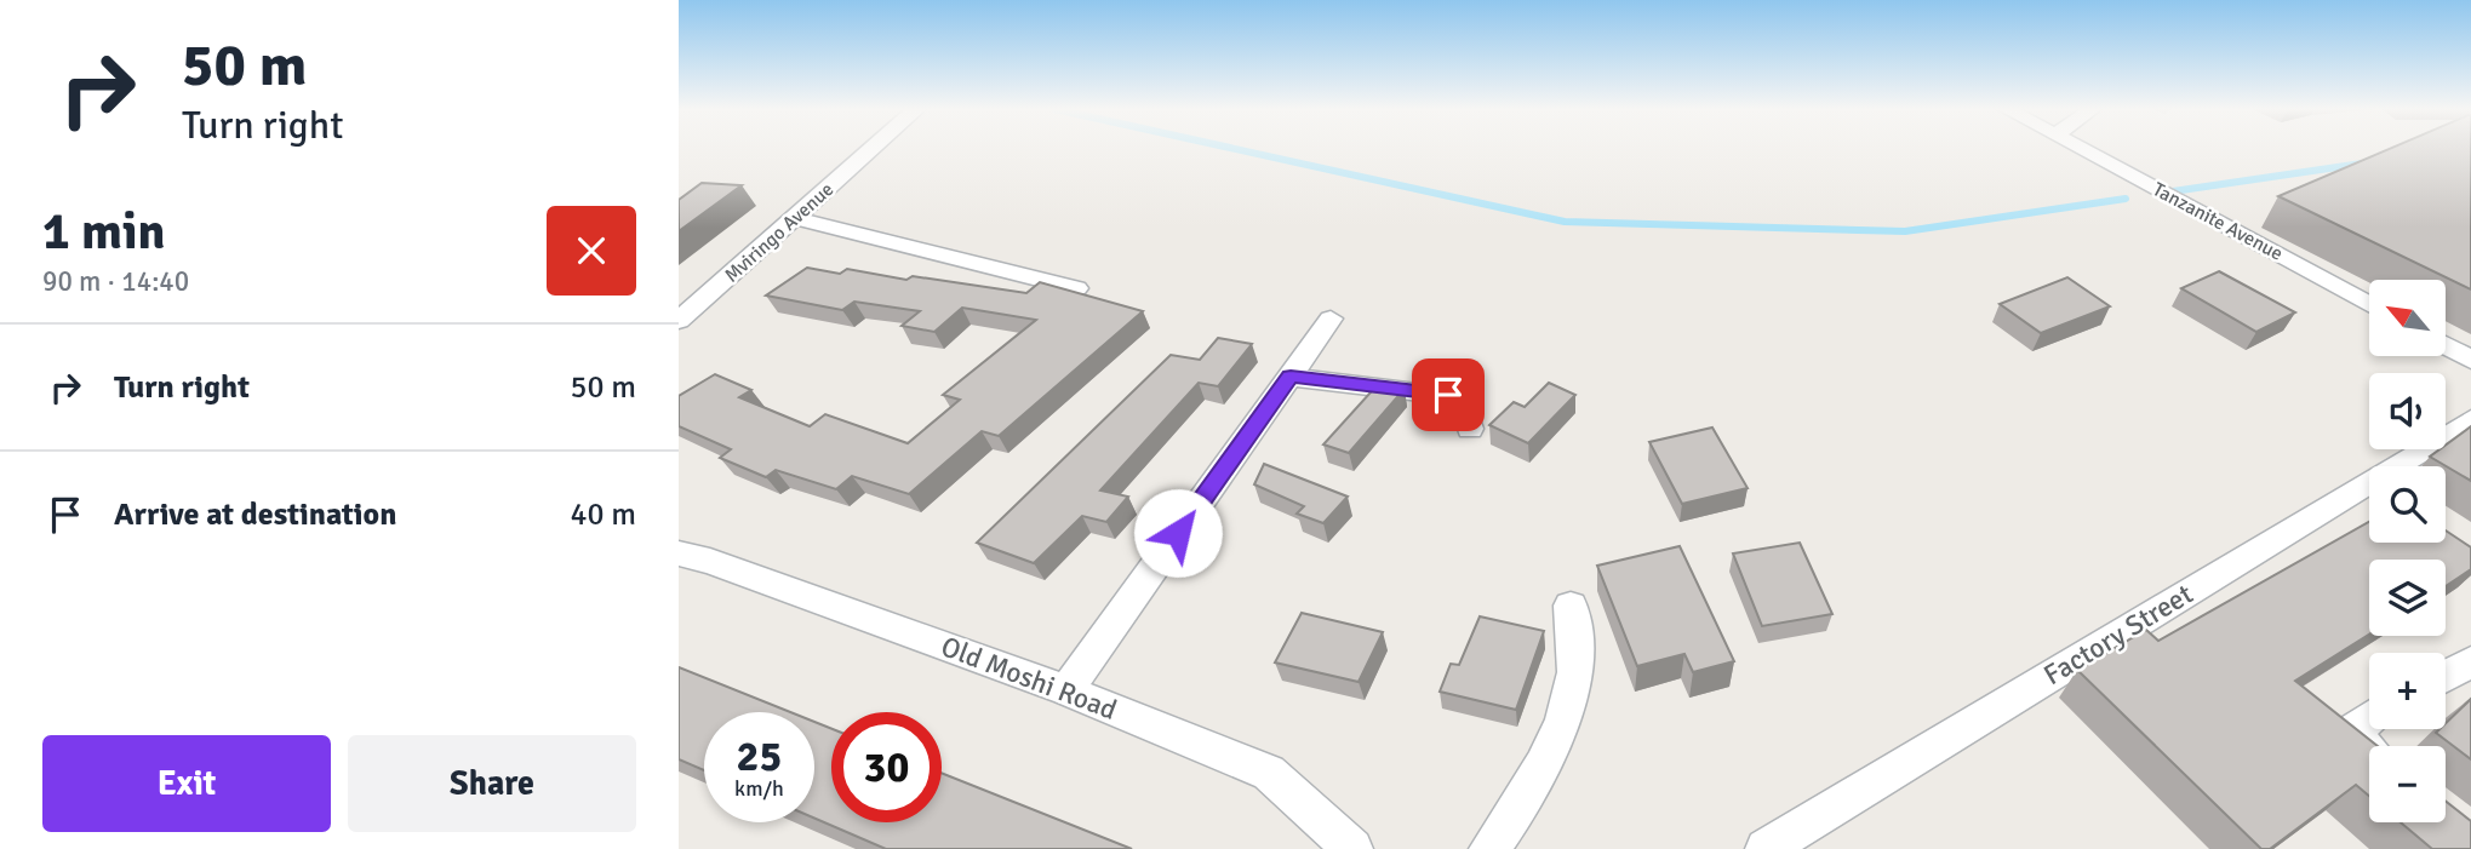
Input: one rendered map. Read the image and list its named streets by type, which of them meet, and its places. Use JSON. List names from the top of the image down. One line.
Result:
{"streets":{"street":["Tanzanite Avenue","Mviringo Avenue","Factory Street","Old Moshi Road"]},"north":"top left","page":{"turn":["50 m","Turn right"],"heading":["1 min","90 m · 14:40"],"map_buttons":["+","−"],"list":[{"name":"Turn right","value":"50 m"},{"name":"Arrive at destination","value":"40 m"}],"speed":"25 km/h","limit":"30","buttons":["Exit","Share"]}}
